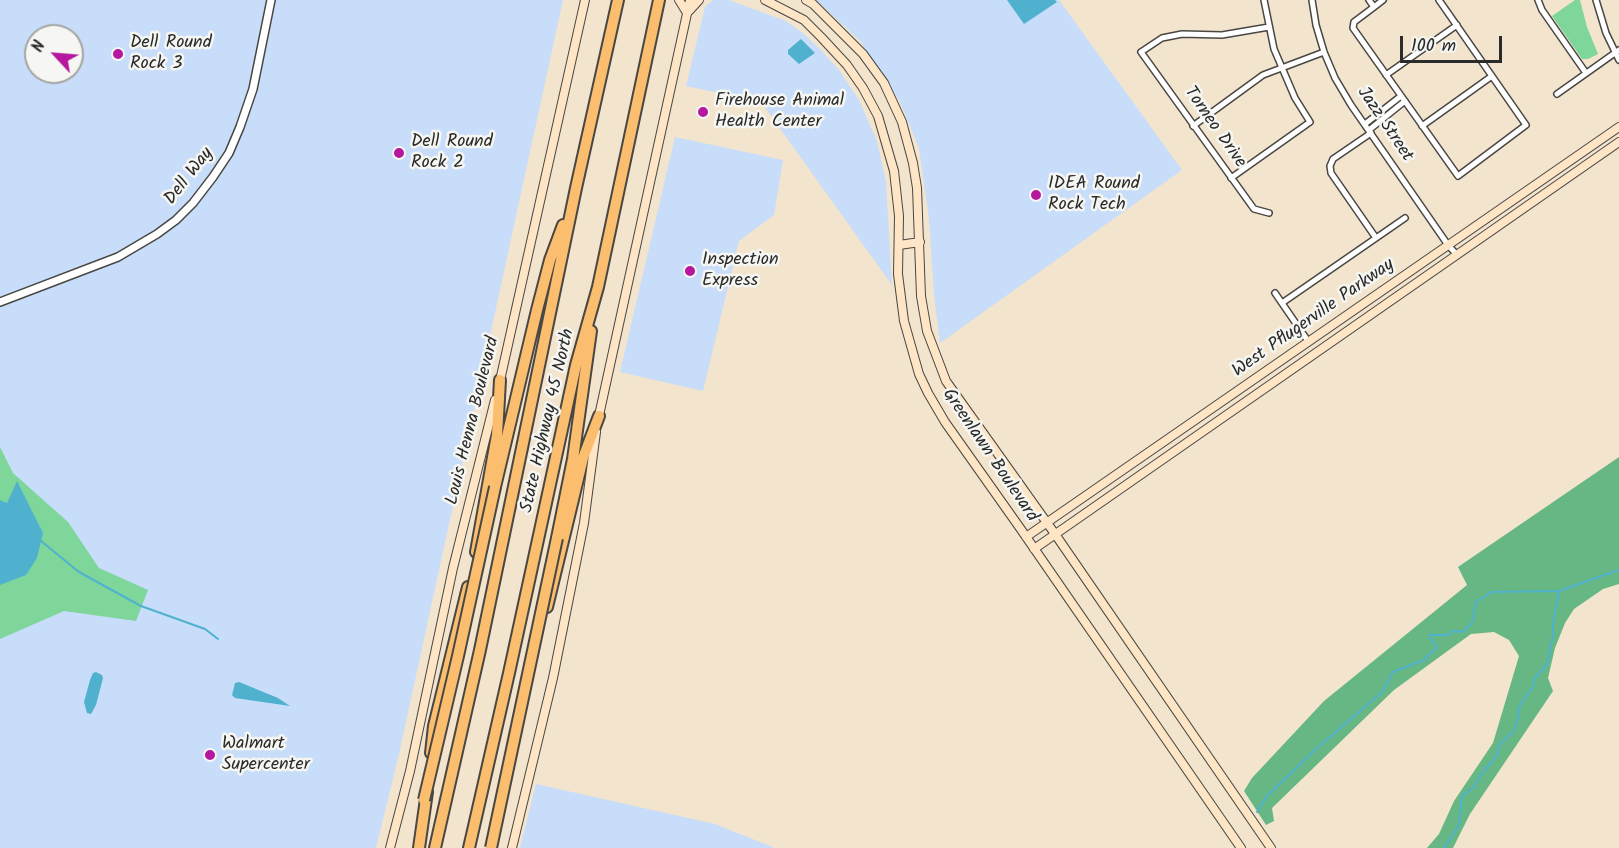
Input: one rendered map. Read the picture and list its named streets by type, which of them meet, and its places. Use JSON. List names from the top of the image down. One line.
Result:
{"streets":{"highway":["State Highway 45 North"],"main road":["West Pflugerville Parkway","Louis Henna Boulevard","Greenlawn Boulevard"],"street":["Jazz Street","Torneo Drive","Dell Way"]},"crossings":[["Jazz Street","West Pflugerville Parkway"],["West Pflugerville Parkway","Greenlawn Boulevard"]],"places":["Dell Round Rock 3","Firehouse Animal Health Center","Dell Round Rock 2","IDEA Round Rock Tech","Inspection Express","Walmart Supercenter"],"scale_bar":"100 m","north":"top left"}
